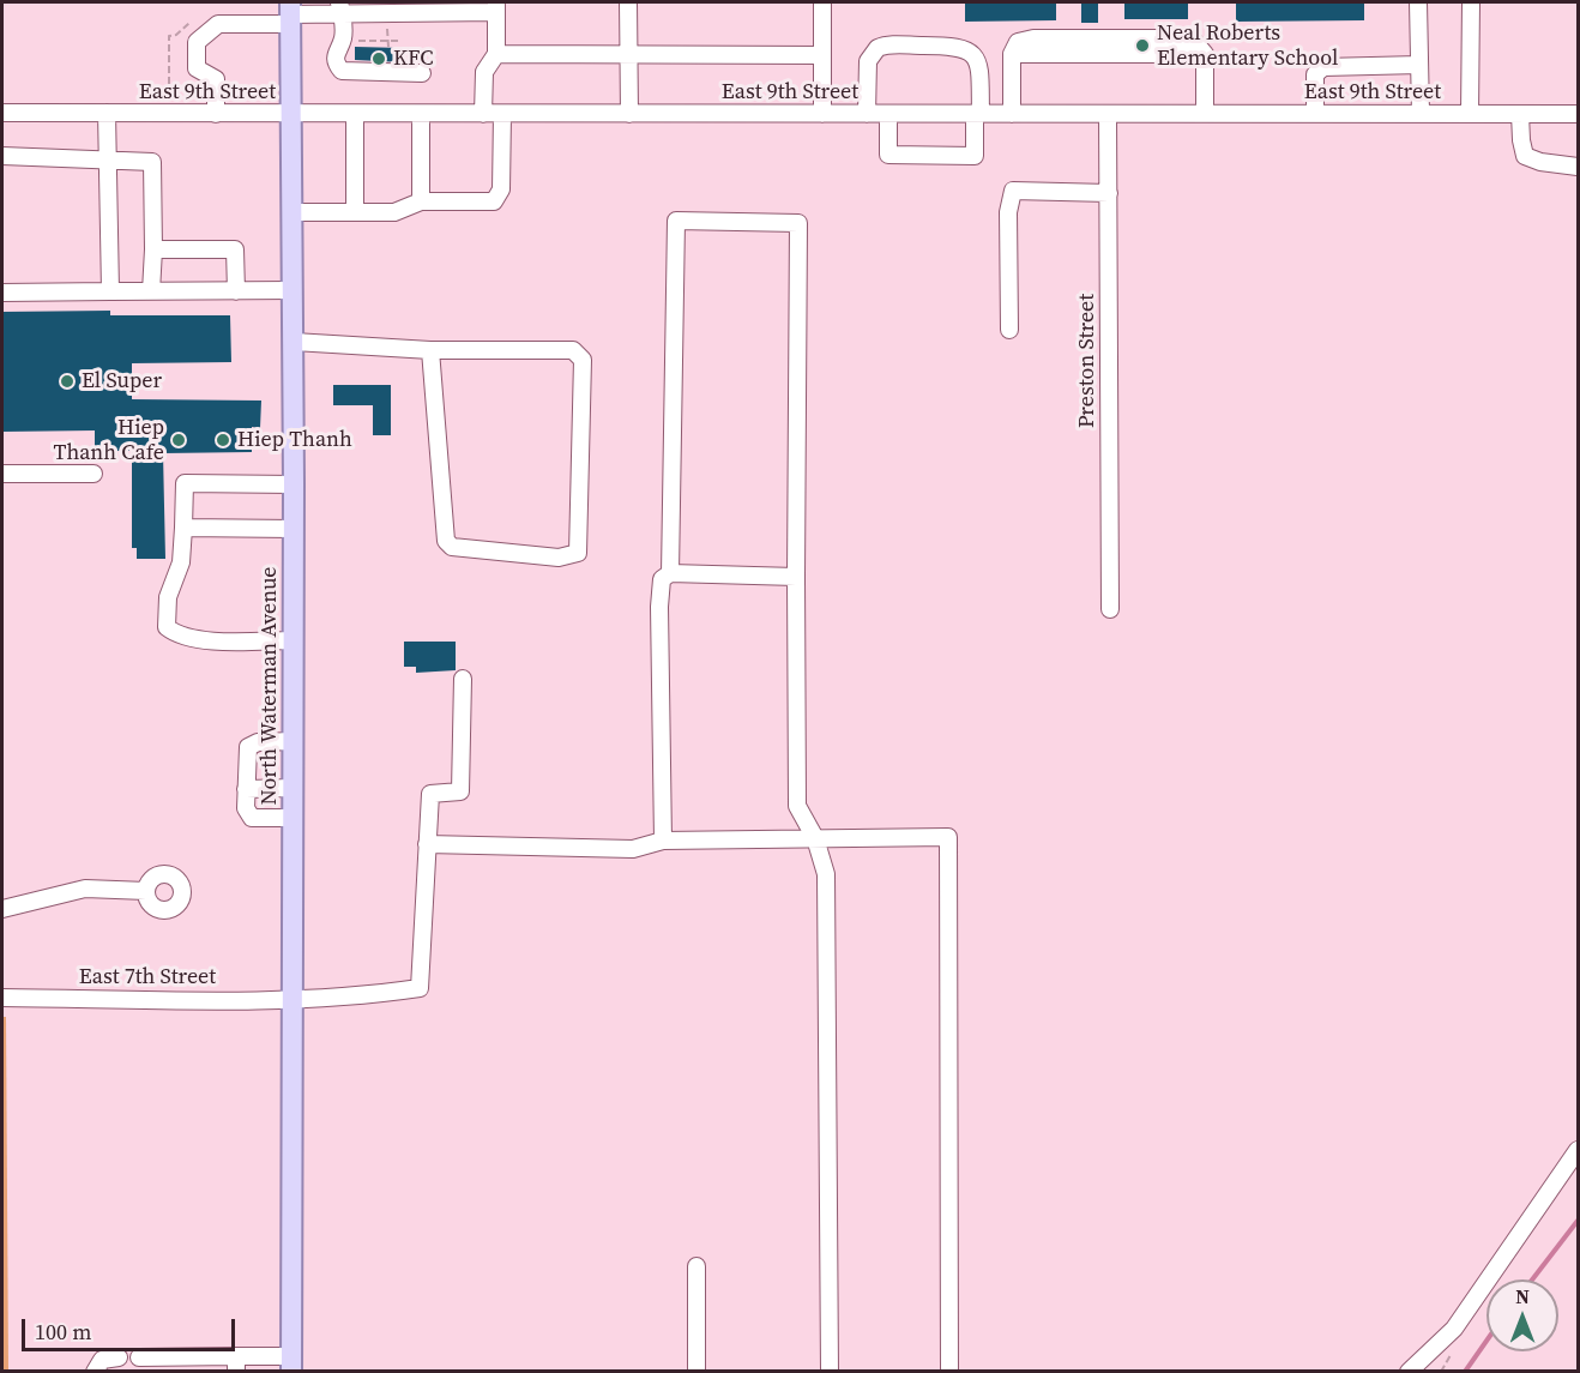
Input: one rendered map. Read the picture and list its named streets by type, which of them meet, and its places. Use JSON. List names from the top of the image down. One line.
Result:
{"streets":{"main road":["North Waterman Avenue"],"street":["East 9th Street","Preston Street","East 7th Street"]},"crossings":[["East 9th Street","Preston Street"],["East 9th Street","North Waterman Avenue"],["North Waterman Avenue","East 7th Street"]],"places":["Neal Roberts Elementary School","KFC","El Super","Hiep Thanh Cafe","Hiep Thanh"],"scale_bar":"100 m","north":"top"}
